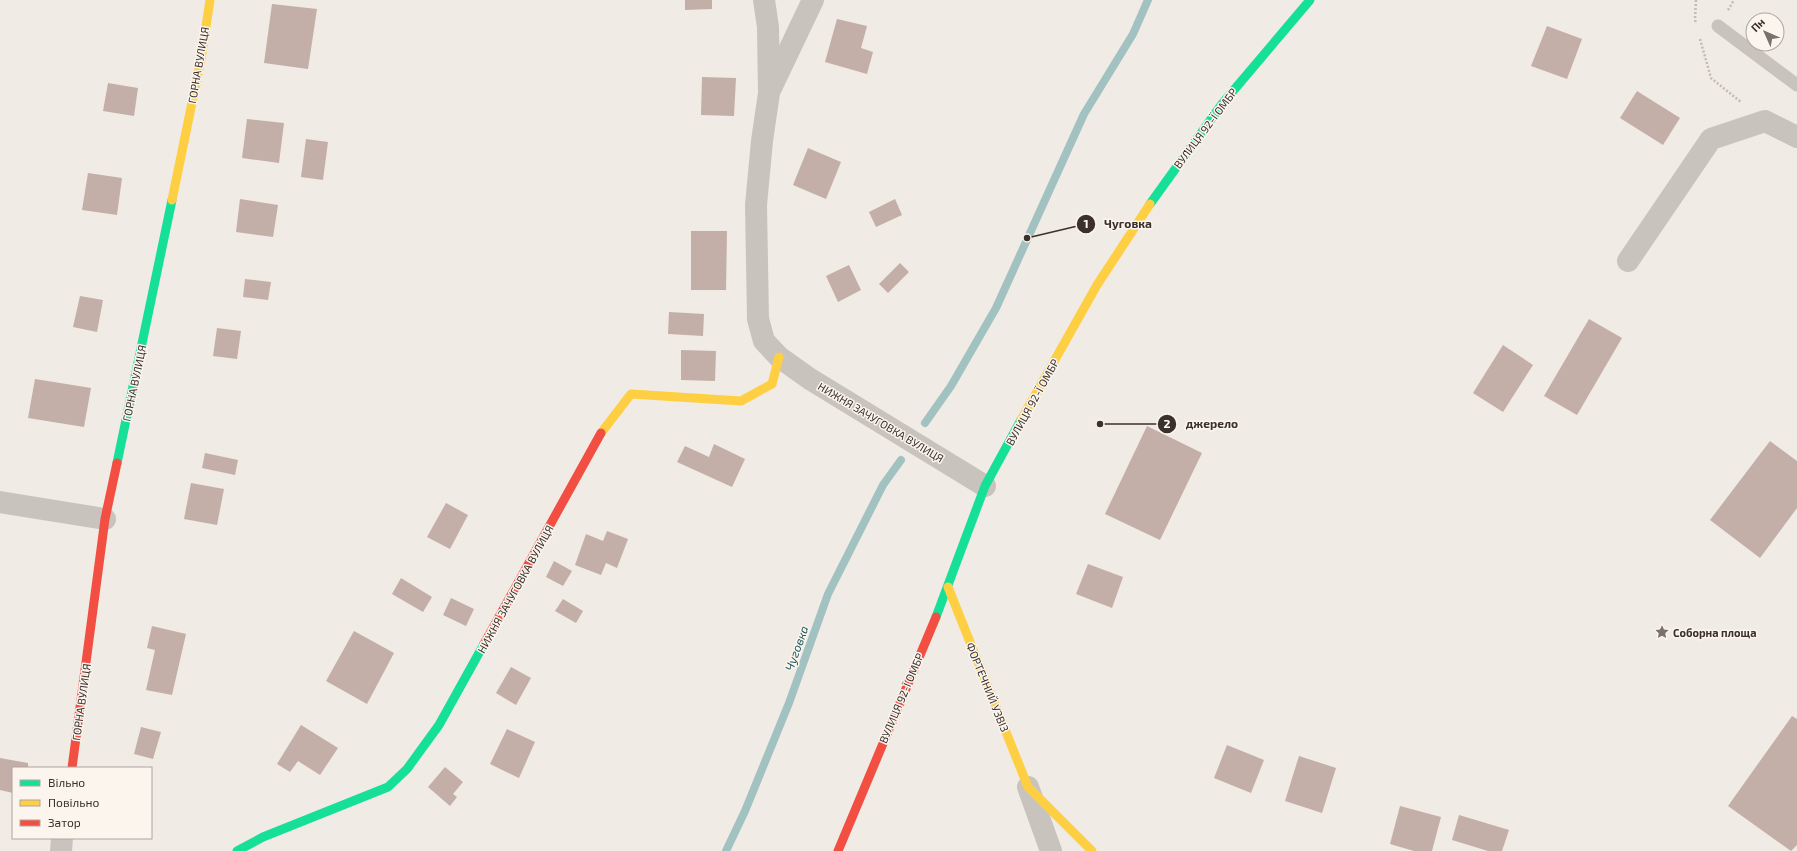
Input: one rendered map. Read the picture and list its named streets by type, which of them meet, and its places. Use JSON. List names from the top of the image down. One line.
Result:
{"streets":{"main road":["ГОРНА ВУЛИЦЯ","ВУЛИЦЯ 92-Ї ОМБР","НИЖНЯ ЗАЧУГОВКА ВУЛИЦЯ","ФОРТЕЧНИЙ УЗВІЗ"]},"crossings":[["ВУЛИЦЯ 92-Ї ОМБР","НИЖНЯ ЗАЧУГОВКА ВУЛИЦЯ"],["ВУЛИЦЯ 92-Ї ОМБР","ФОРТЕЧНИЙ УЗВІЗ"]],"water":["Чуговка"],"places":{"other":["Чуговка","джерело"],"place":["Соборна площа"]},"legend":["Вільно","Повільно","Затор"],"north":"top left"}
